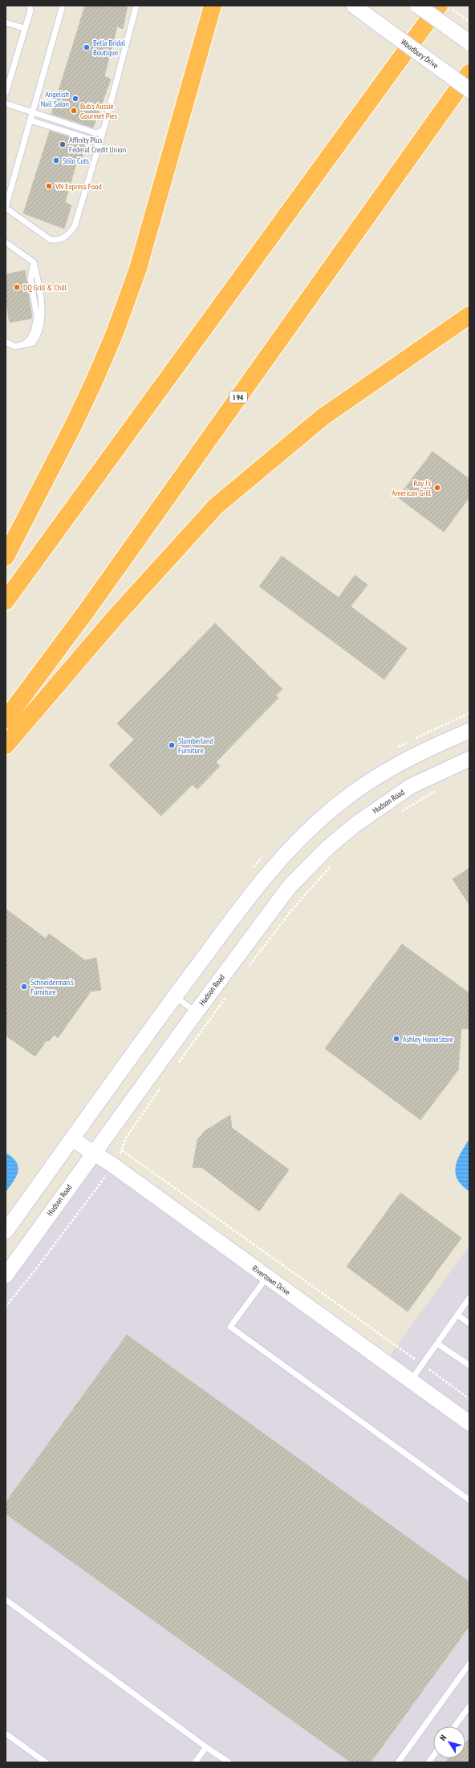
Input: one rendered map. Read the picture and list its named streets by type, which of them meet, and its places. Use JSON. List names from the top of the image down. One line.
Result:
{"streets":{"highway":["I 94"],"street":["Woodbury Drive","Hudson Road","Rivertown Drive"]},"crossings":[["Hudson Road","Rivertown Drive"]],"places":["Bella Bridal Boutique","Angelish Nail Salon","Bub's Aussie Gourmet Pies","Affinity Plus Federal Credit Union","Stilo Cuts","VN Express Food","DQ Grill & Chill","Ray J's American Grill","Slumberland Furniture","Schneiderman's Furniture","Ashley HomeStore"],"north":"top left"}
